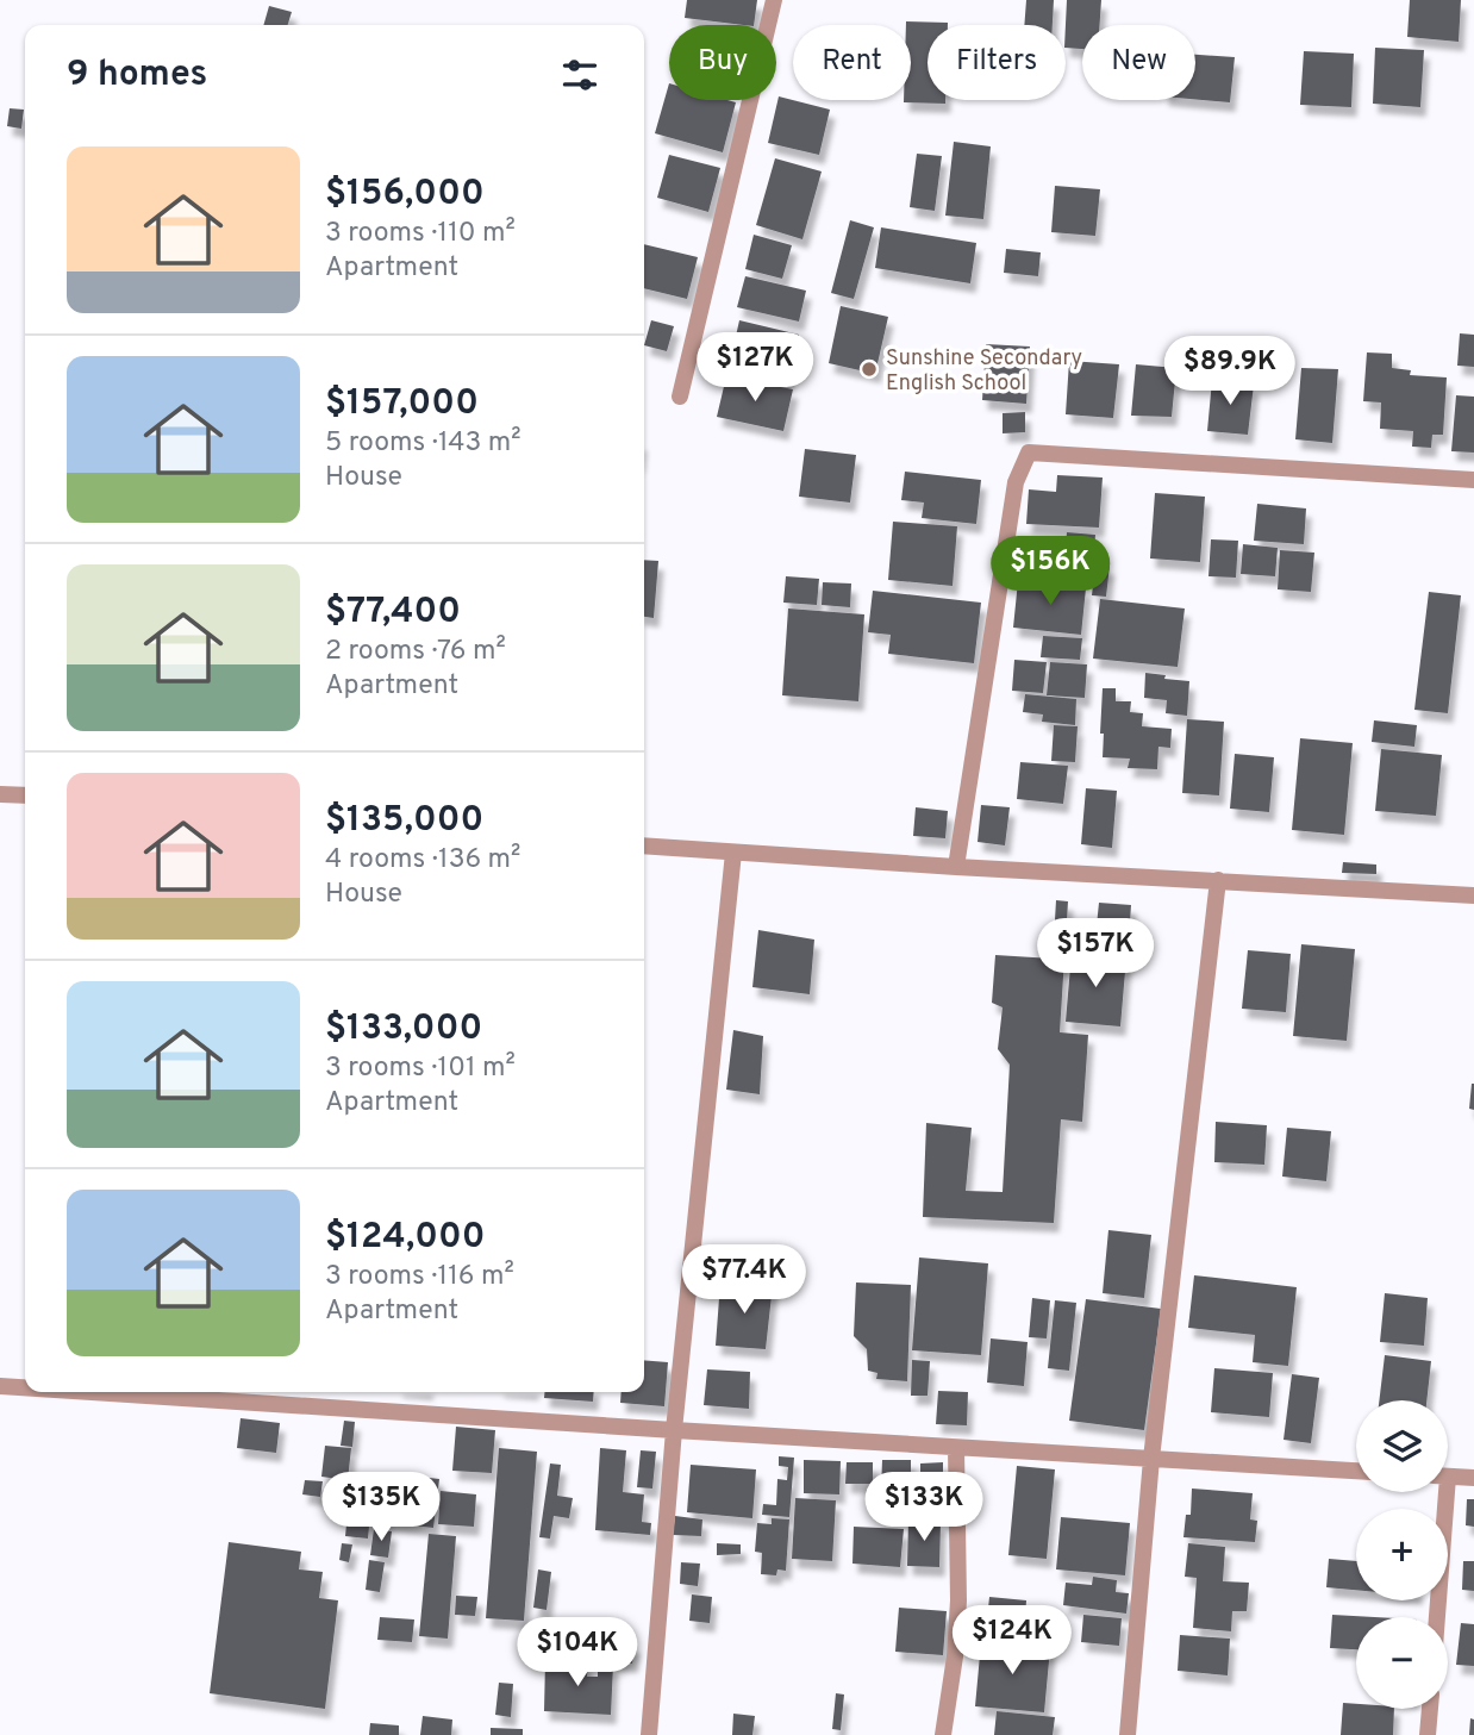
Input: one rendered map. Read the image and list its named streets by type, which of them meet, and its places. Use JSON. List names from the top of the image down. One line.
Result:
{"places":["Sunshine Secondary English School"],"page":{"chip":["Buy","Rent","Filters","New"],"heading":"9 homes","list":[{"name":"$156,000","note":"3 rooms · 110 m² · Apartment"},{"name":"$157,000","note":"5 rooms · 143 m² · House"},{"name":"$77,400","note":"2 rooms · 76 m² · Apartment"},{"name":"$135,000","note":"4 rooms · 136 m² · House"},{"name":"$133,000","note":"3 rooms · 101 m² · Apartment"},{"name":"$124,000","note":"3 rooms · 116 m² · Apartment"}],"price":["$127K","$89.9K","$156K","$157K","$77.4K","$135K","$133K","$124K","$104K"],"map_buttons":["+","−"]}}
